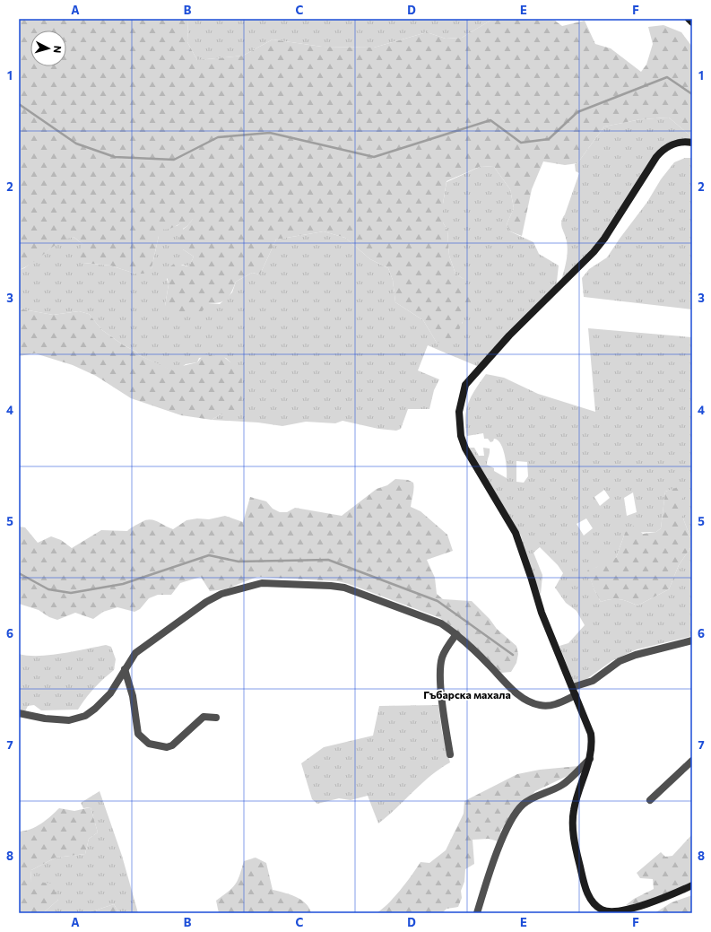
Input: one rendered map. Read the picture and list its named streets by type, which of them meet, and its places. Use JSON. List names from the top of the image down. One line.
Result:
{"districts":["Гъбарска махала"],"north":"right","grid":{"columns":["A","B","C","D","E","F"],"rows":["1","2","3","4","5","6","7","8"]}}
